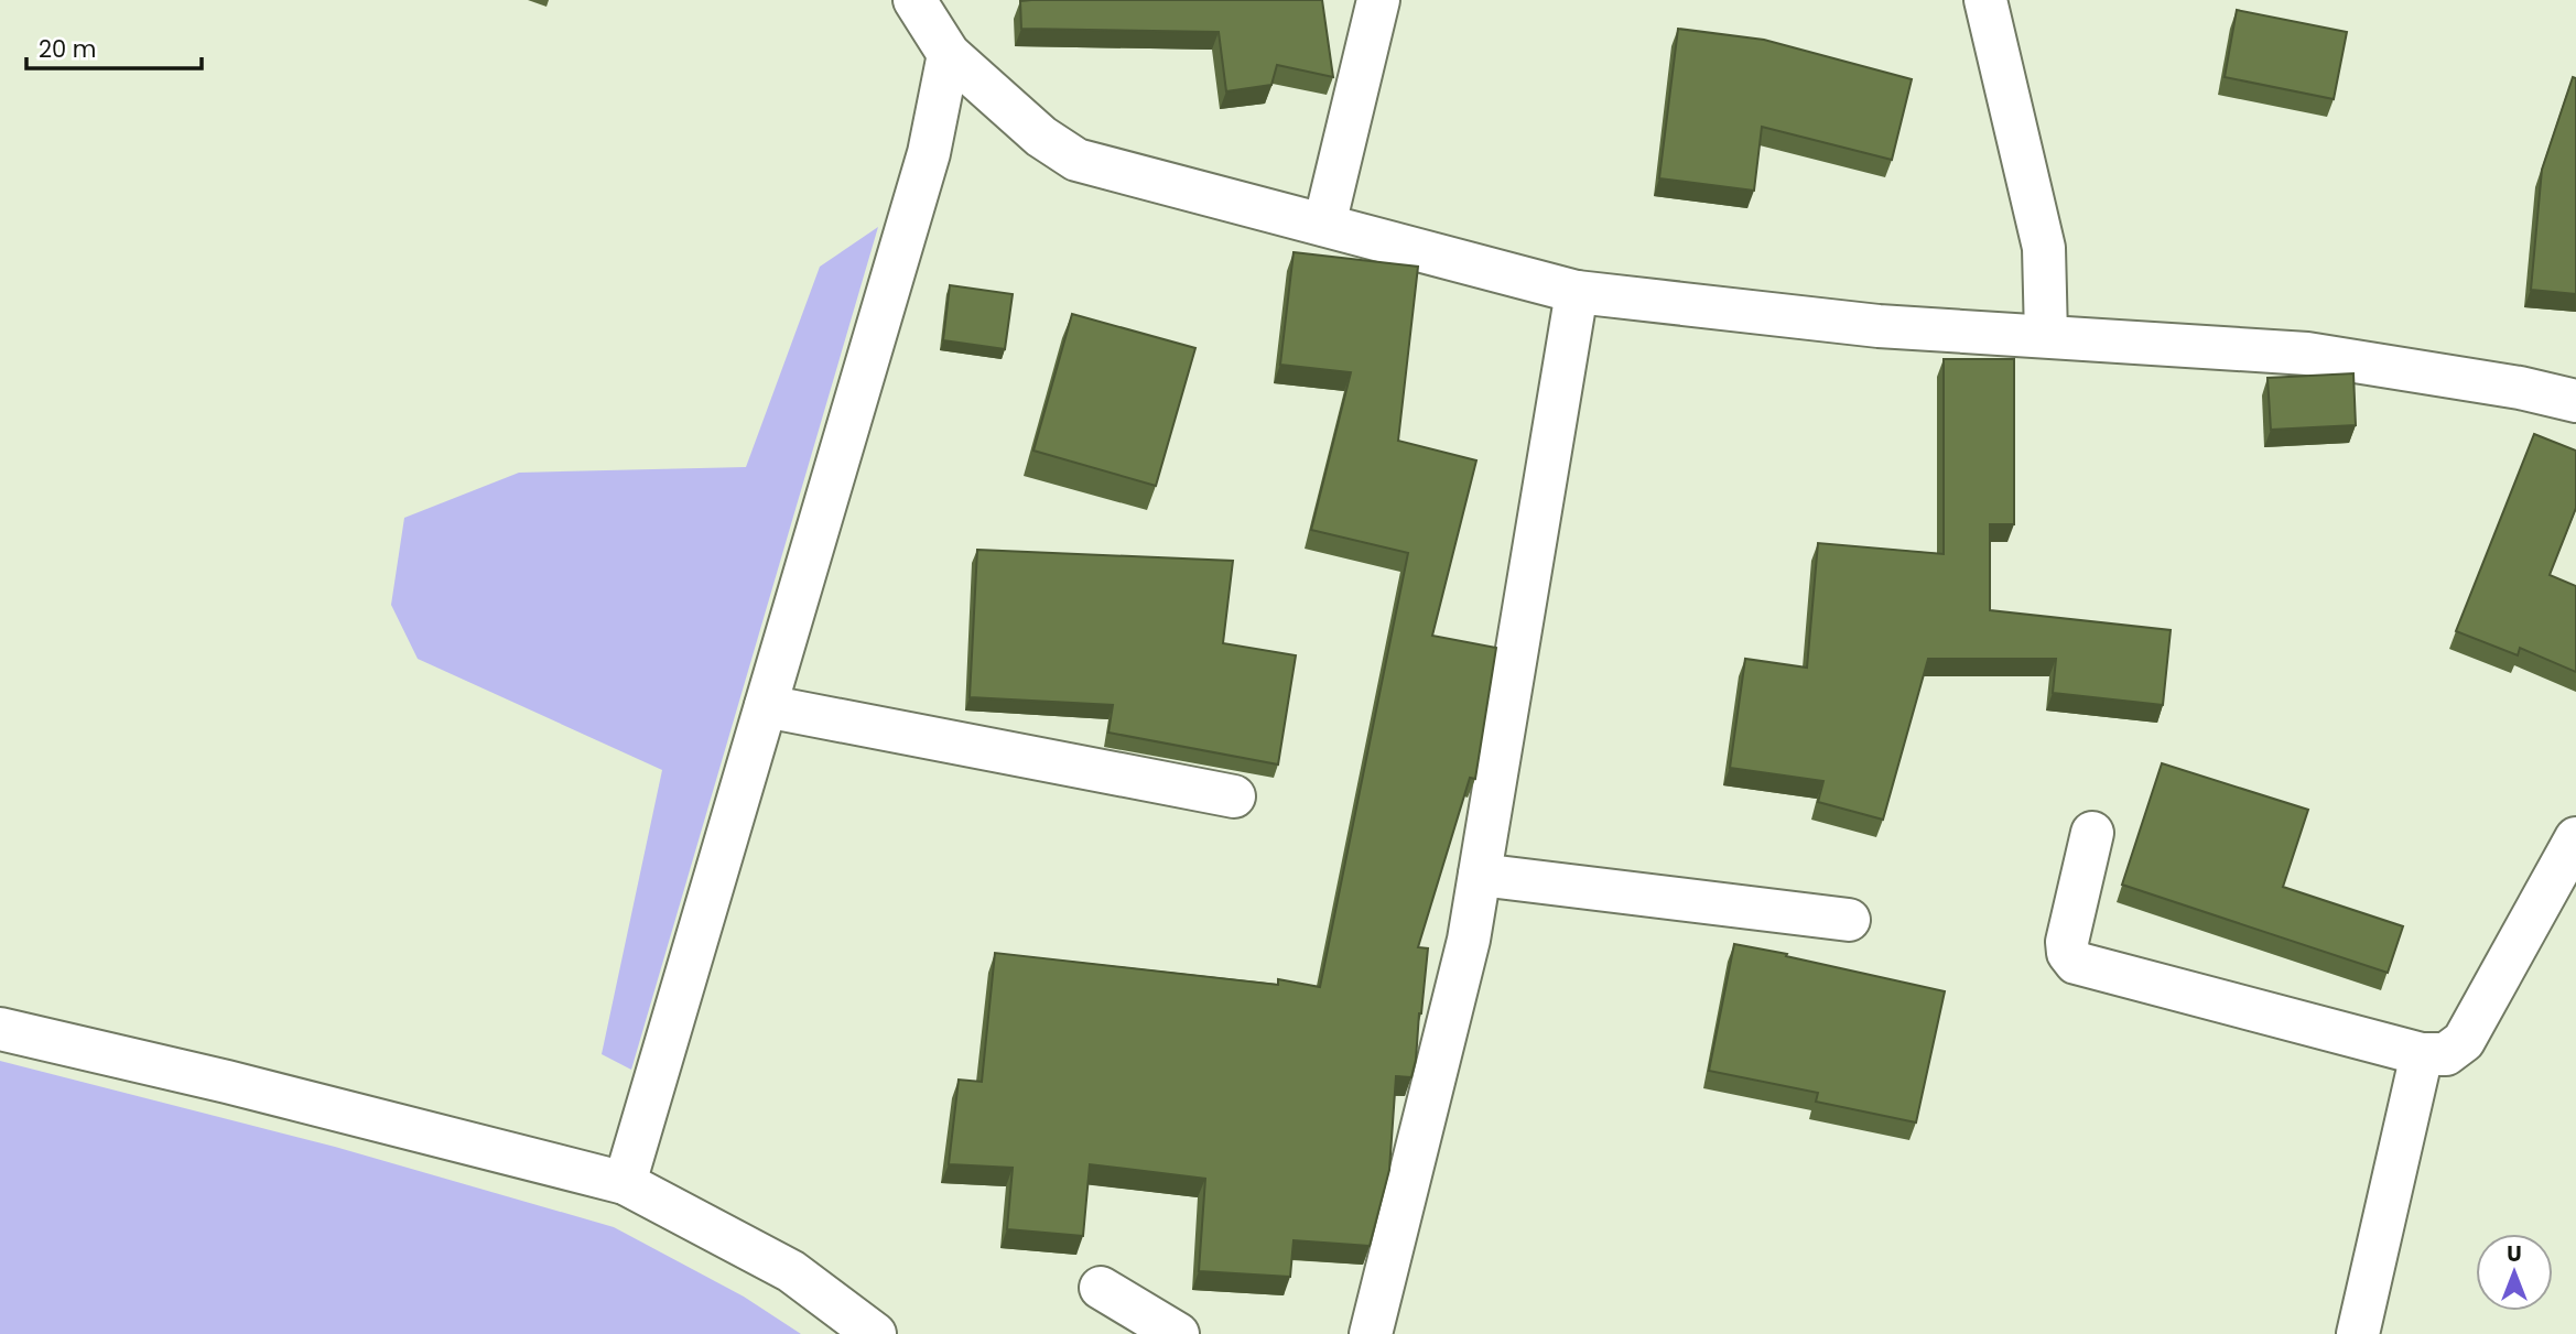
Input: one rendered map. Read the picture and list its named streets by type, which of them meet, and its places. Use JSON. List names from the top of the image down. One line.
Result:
{"scale_bar":"20 m","north":"top"}
